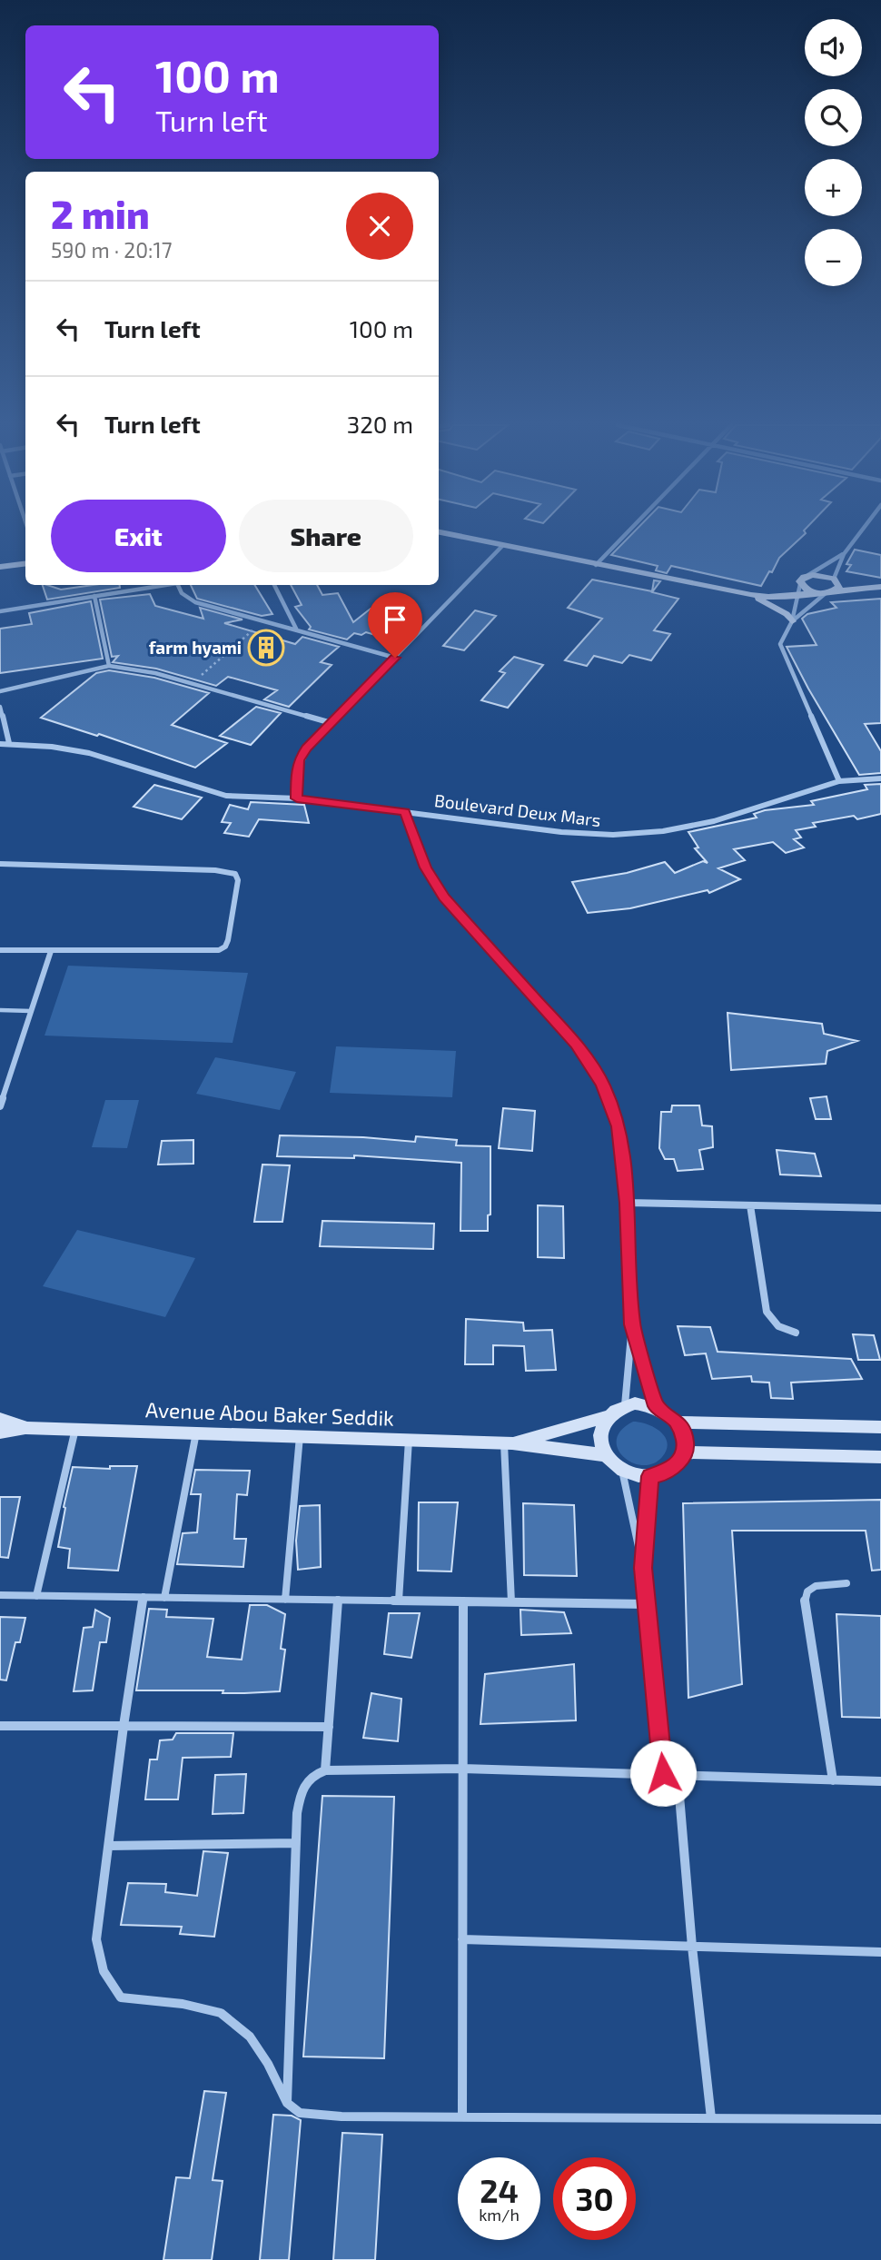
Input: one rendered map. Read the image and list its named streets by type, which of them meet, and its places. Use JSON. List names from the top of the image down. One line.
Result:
{"streets":{"main road":["Avenue Abou Baker Seddik"],"street":["Boulevard Deux Mars"]},"places":{"building":["farm hyami"]},"page":{"map_buttons":["+","−"],"turn":["100 m","Turn left"],"heading":["2 min","590 m · 20:17"],"list":[{"name":"Turn left","value":"100 m"},{"name":"Turn left","value":"320 m"}],"buttons":["Exit","Share"],"speed":"24 km/h","limit":"30"}}
